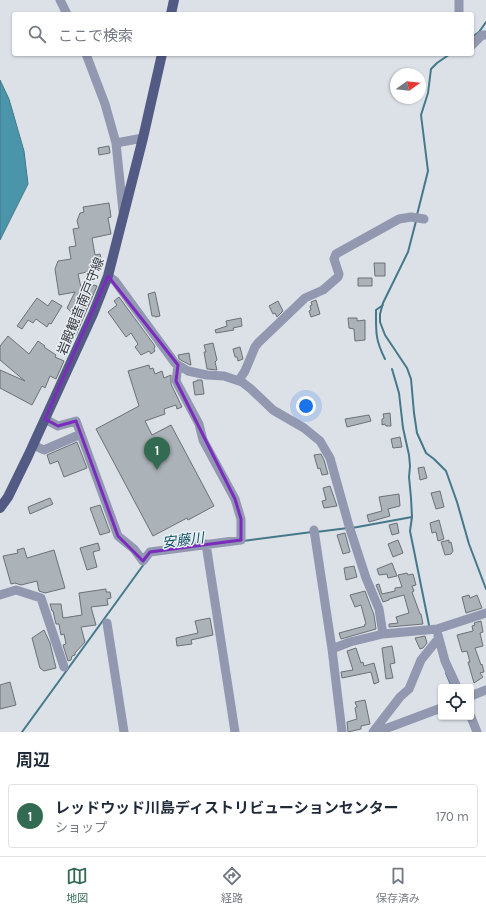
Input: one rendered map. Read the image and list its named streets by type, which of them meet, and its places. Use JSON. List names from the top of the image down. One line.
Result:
{"streets":{"main road":["岩殿観音南戸守線"]},"water":["安藤川"],"north":"right","page":{"search":"ここで検索","pins":"1","heading":"周辺","list":[{"mark":"1","name":"レッドウッド川島ディストリビューションセンター","note":"ショップ","value":"170 m"}],"nav":["地図","経路","保存済み"]}}
